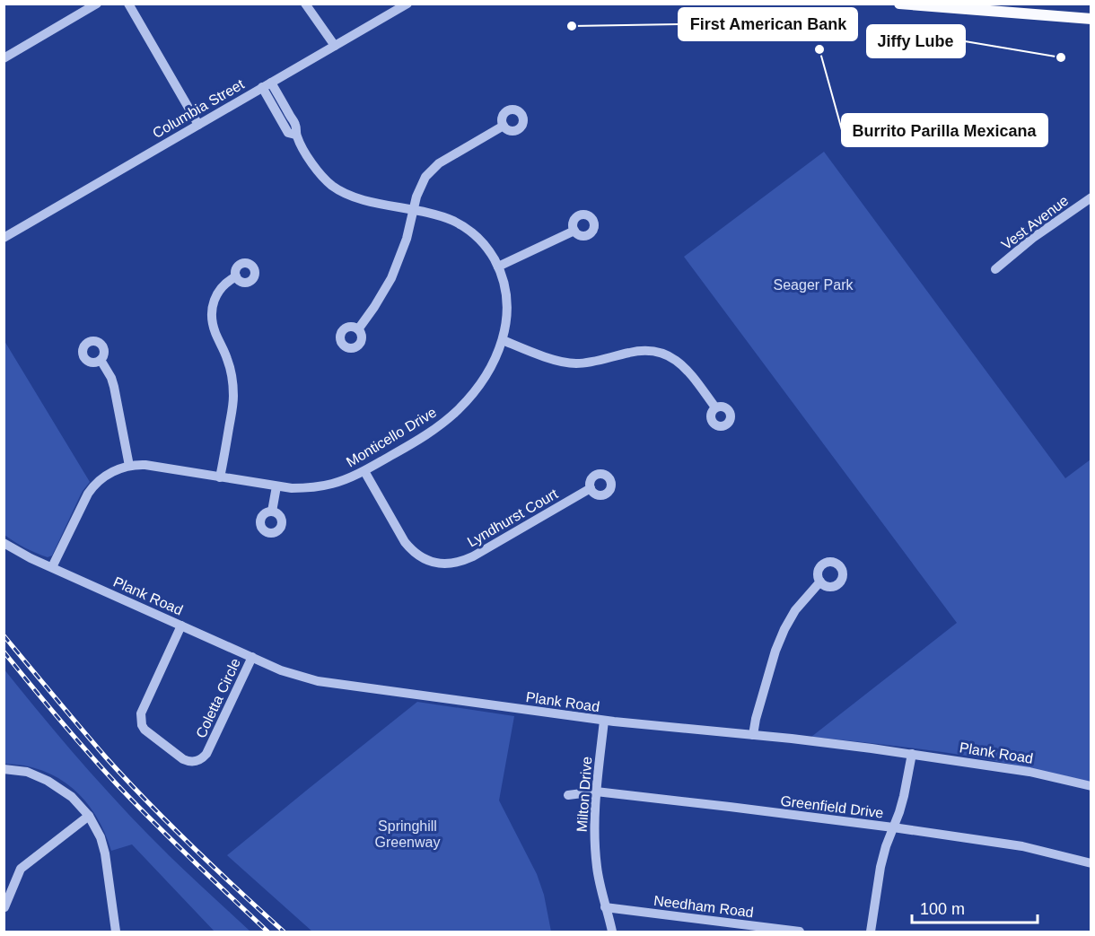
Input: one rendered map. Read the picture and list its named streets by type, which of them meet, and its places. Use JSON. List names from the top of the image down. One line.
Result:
{"streets":{"street":["Columbia Street","Vest Avenue","Monticello Drive","Lyndhurst Court","Plank Road","Coletta Circle","Milton Drive","Greenfield Drive","Needham Road"]},"crossings":[["Columbia Street","Monticello Drive"],["Monticello Drive","Lyndhurst Court"],["Monticello Drive","Plank Road"],["Plank Road","Coletta Circle"],["Plank Road","Milton Drive"],["Milton Drive","Greenfield Drive"],["Milton Drive","Needham Road"]],"parks":["Seager Park","Springhill Greenway"],"places":["First American Bank","Burrito Parilla Mexicana","Jiffy Lube"],"scale_bar":"100 m"}
